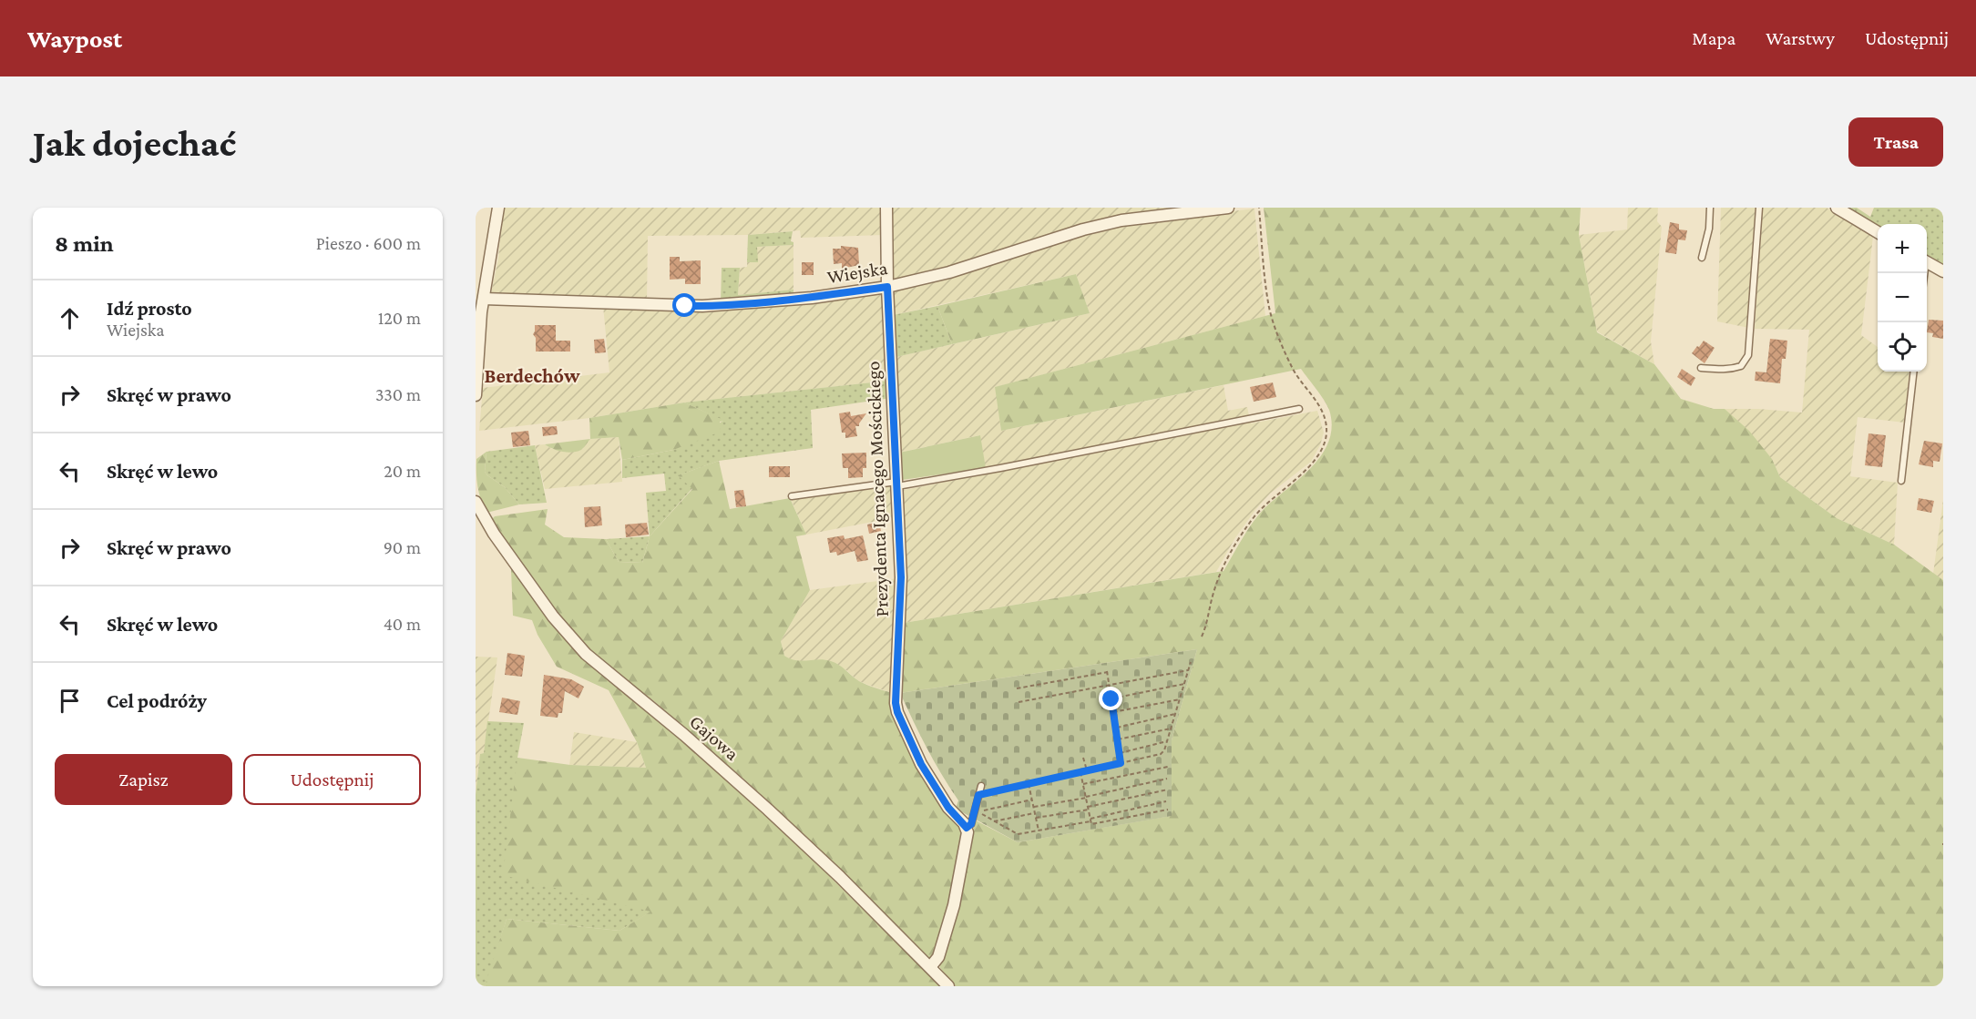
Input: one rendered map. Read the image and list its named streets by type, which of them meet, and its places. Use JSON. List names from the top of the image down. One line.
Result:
{"streets":{"street":["Wiejska","Prezydenta Ignacego Mościckiego","Gajowa"]},"crossings":[["Wiejska","Prezydenta Ignacego Mościckiego"]],"districts":["Berdechów"],"page":{"header":"Waypost","nav":["Mapa","Warstwy","Udostępnij"],"buttons":["Trasa",["Zapisz","Udostępnij"]],"title":"Jak dojechać","heading":["8 min","Pieszo · 600 m"],"map_buttons":["+","−"],"list":[["Idź prosto","Wiejska","120 m"],["Skręć w prawo","330 m"],["Skręć w lewo","20 m"],["Skręć w prawo","90 m"],["Skręć w lewo","40 m"],"Cel podróży"]}}
